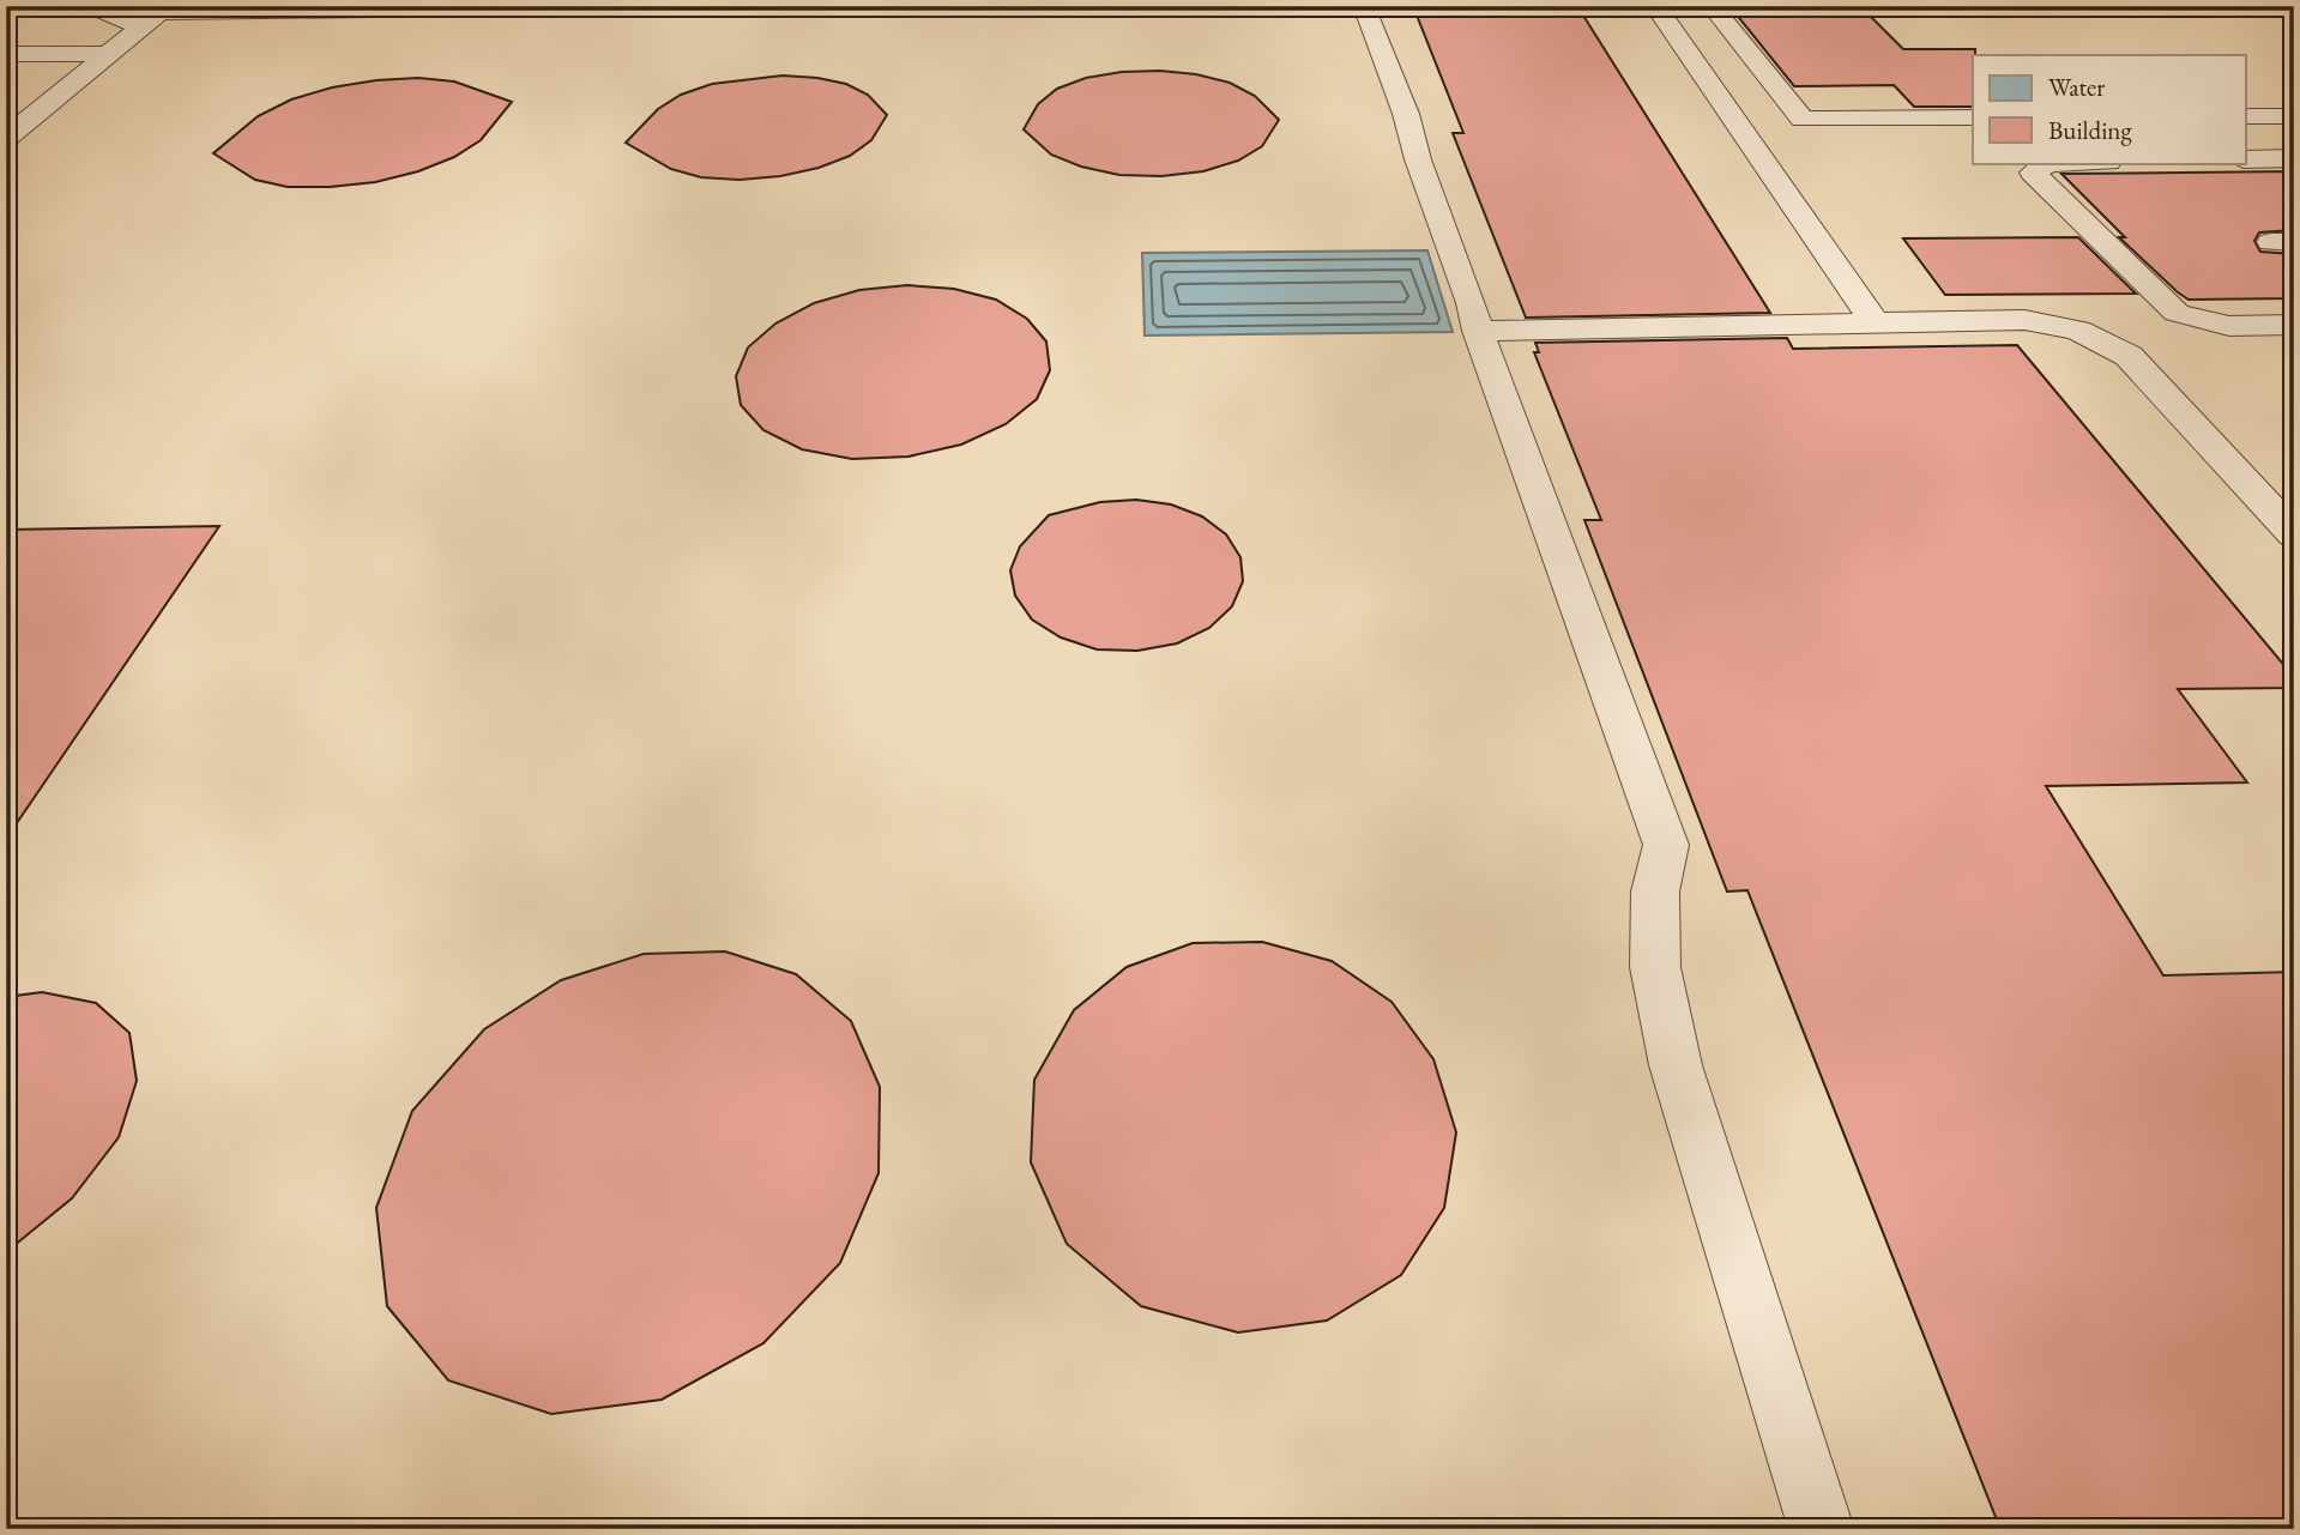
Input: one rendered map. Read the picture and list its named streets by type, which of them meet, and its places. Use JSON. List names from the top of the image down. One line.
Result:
{"legend":["Water","Building"]}
